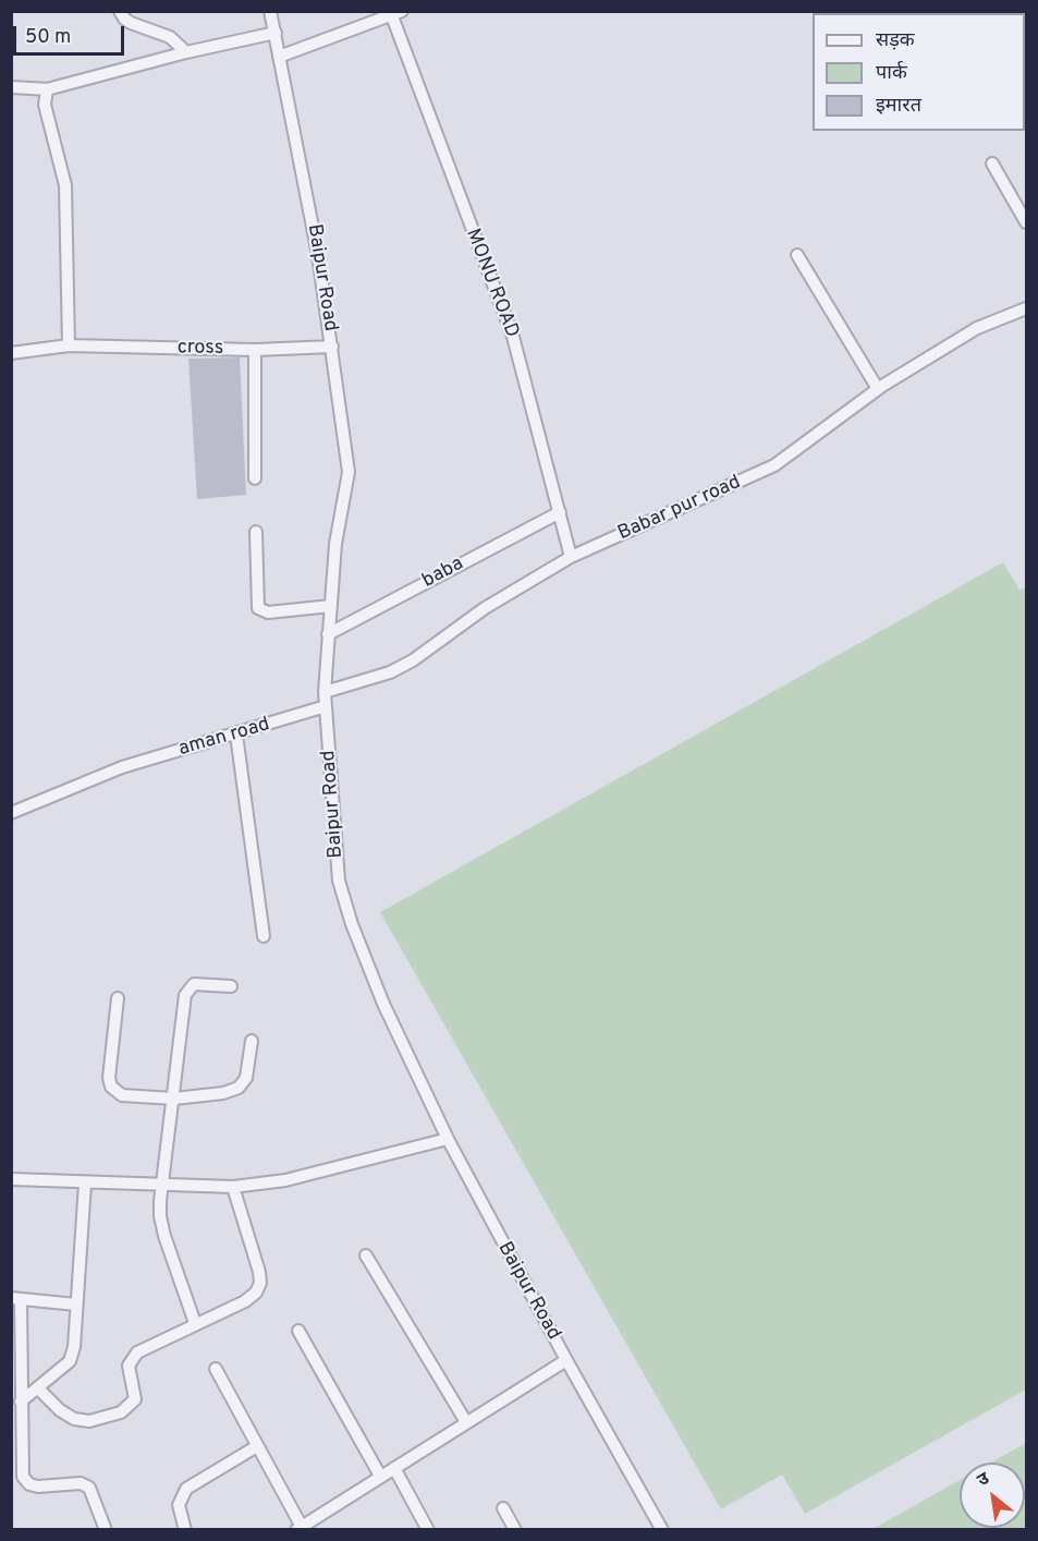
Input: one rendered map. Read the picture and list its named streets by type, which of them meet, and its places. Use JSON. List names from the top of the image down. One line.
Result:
{"streets":{"street":["Baipur Road","MONU ROAD","cross","Babar pur road","baba","aman road"]},"crossings":[["Baipur Road","cross"],["Baipur Road","Babar pur road"],["Baipur Road","baba"],["Baipur Road","aman road"],["MONU ROAD","Babar pur road"],["MONU ROAD","baba"]],"legend":["सड़क","पार्क","इमारत"],"scale_bar":"50 m","north":"top left"}
